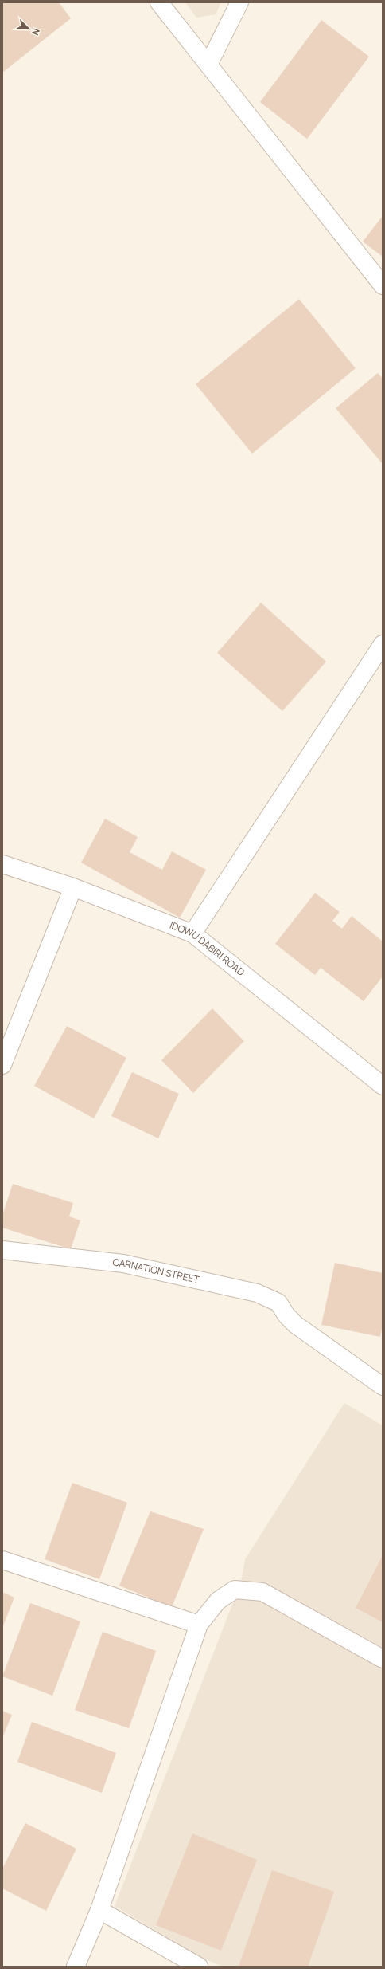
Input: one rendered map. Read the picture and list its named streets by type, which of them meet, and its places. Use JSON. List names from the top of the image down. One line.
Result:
{"streets":{"street":["IDOWU DABIRI ROAD","CARNATION STREET"]},"north":"bottom right"}
